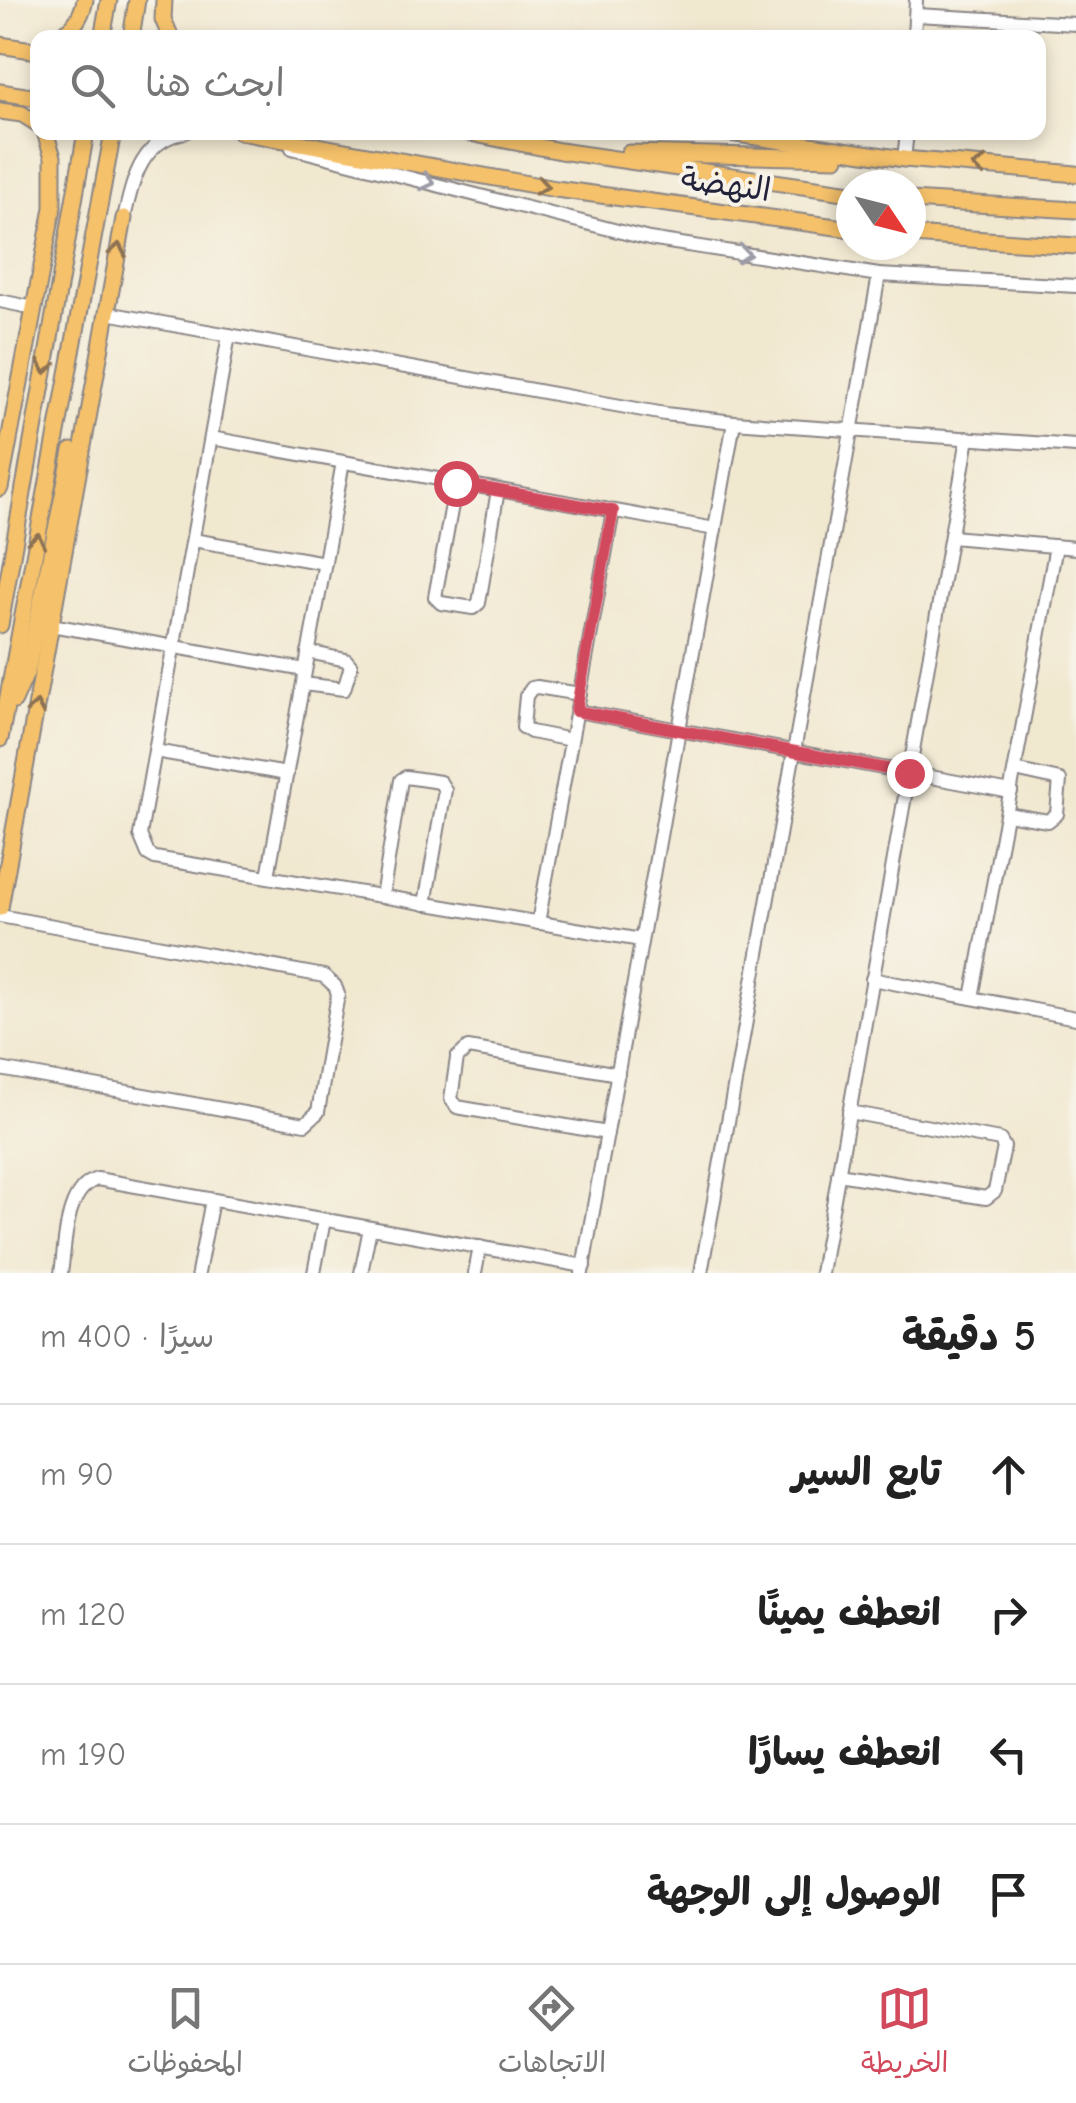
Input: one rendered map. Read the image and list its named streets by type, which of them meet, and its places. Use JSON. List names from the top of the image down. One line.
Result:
{"streets":{"main road":["النهضة"]},"north":"bottom right","page":{"search":"ابحث هنا","heading":["5 دقيقة","سيرًا · 400 m"],"list":[["تابع السير","90 m"],["انعطف يمينًا","120 m"],["انعطف يسارًا","190 m"],"الوصول إلى الوجهة"],"nav":["الخريطة","الاتجاهات","المحفوظات"]}}
